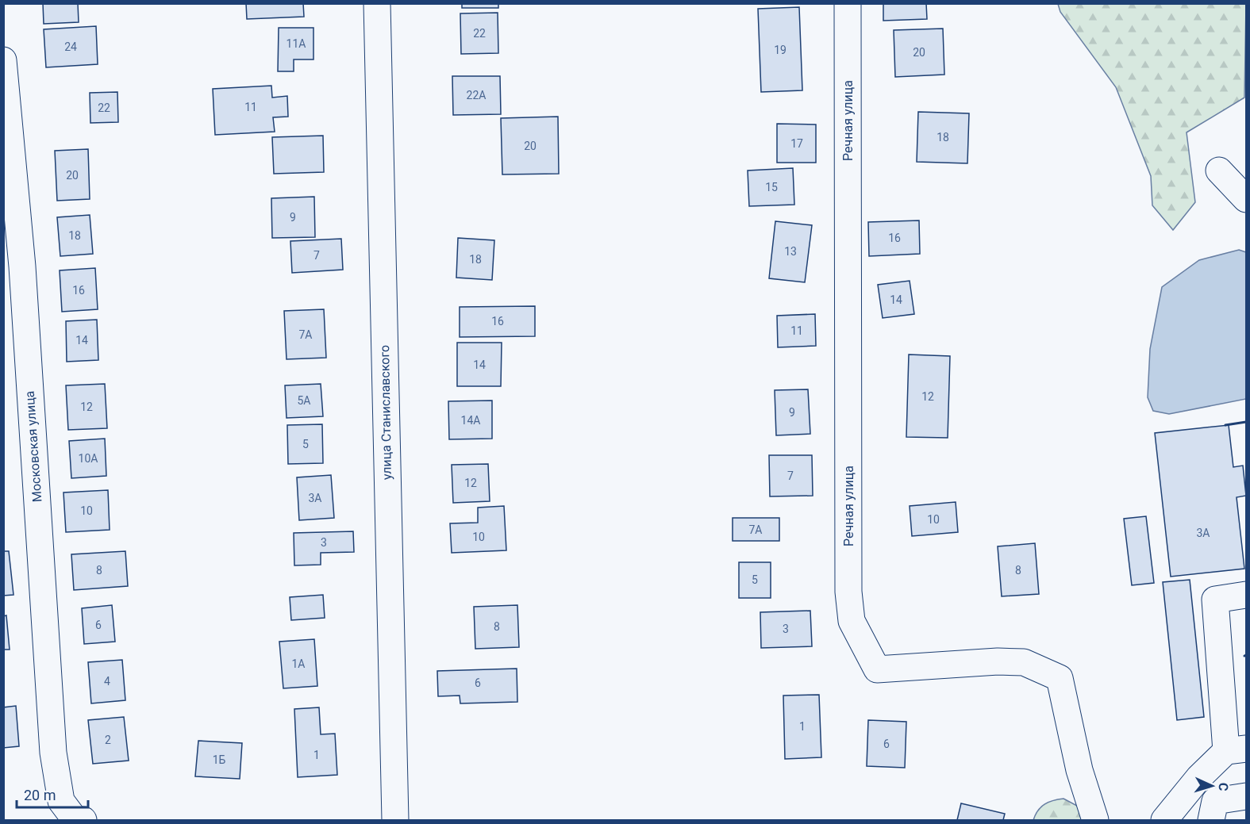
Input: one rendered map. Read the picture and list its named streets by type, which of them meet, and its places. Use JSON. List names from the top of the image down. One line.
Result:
{"streets":{"street":["Речная улица","улица Станиславского","Московская улица"]},"house_numbers":["22","11А","24","19","20","22А","11","22","18","17","20","20","15","9","18","16","13","7","18","16","14","16","11","7А","14","14","12","5А","12","9","14А","5","10А","7","12","3А","10","10","7А","3А","10","3","8","8","5","6","8","3","1А","4","6","1","2","6","1","1Б"],"scale_bar":"20 m","north":"right"}
